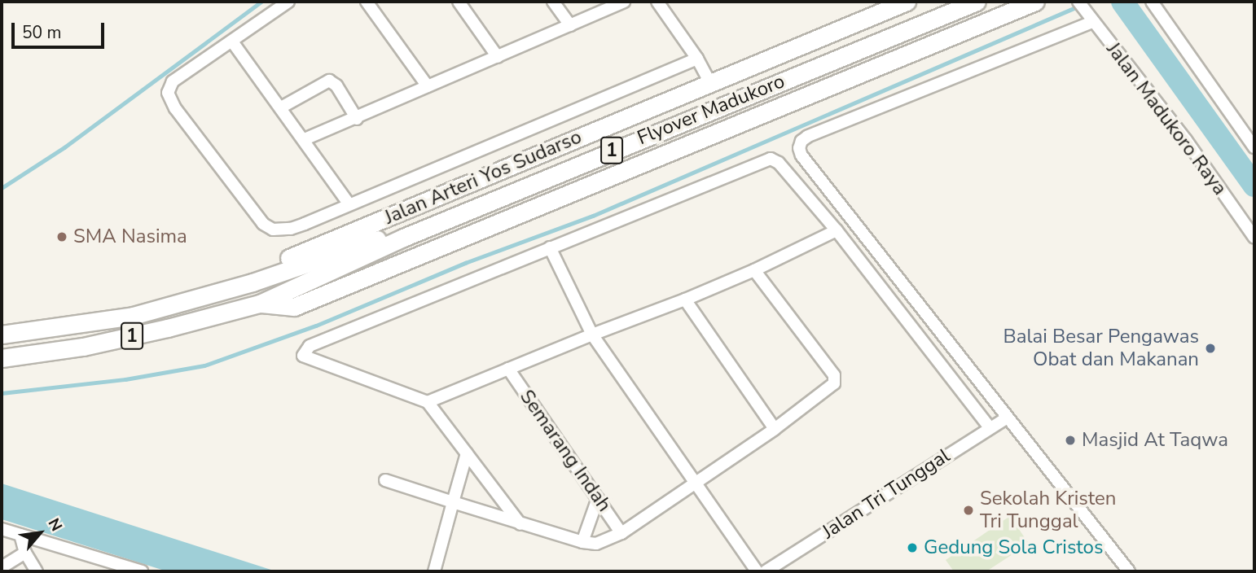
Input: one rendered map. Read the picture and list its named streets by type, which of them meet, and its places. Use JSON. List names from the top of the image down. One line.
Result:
{"streets":{"highway":["Flyover Madukoro","1","Jalan Arteri Yos Sudarso"],"street":["Jalan Madukoro Raya","Semarang Indah","Jalan Tri Tunggal"]},"crossings":[["Flyover Madukoro","1"],["Flyover Madukoro","Jalan Arteri Yos Sudarso"],["1","Jalan Arteri Yos Sudarso"]],"places":["SMA Nasima","Balai Besar Pengawas Obat dan Makanan","Masjid At Taqwa","Sekolah Kristen Tri Tunggal","Gedung Sola Cristos"],"scale_bar":"50 m","north":"top right"}
